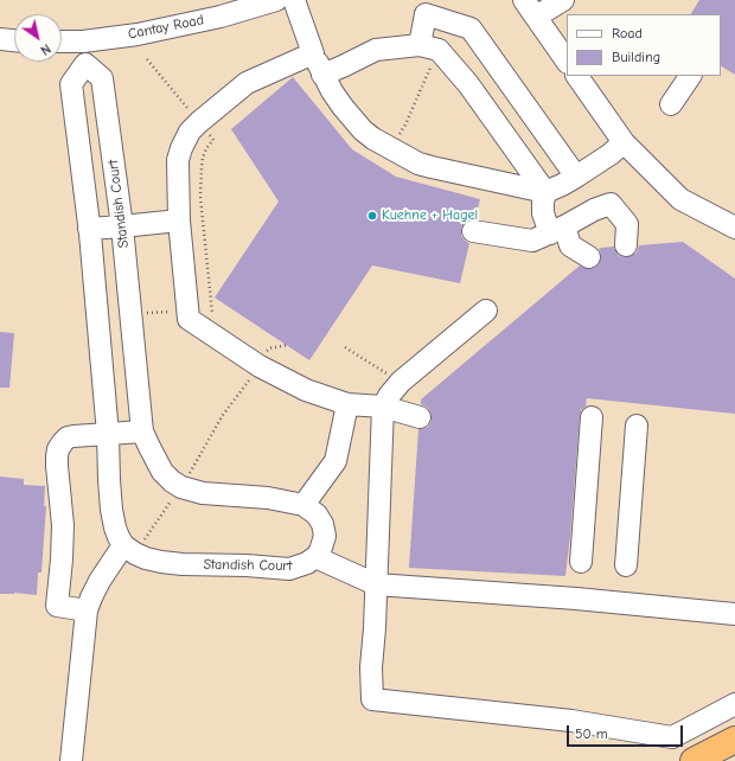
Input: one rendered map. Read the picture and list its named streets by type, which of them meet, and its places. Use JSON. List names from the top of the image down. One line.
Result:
{"streets":{"street":["Cantay Road","Standish Court"]},"places":["Kuehne + Hagel"],"legend":["Road","Building"],"scale_bar":"50 m","north":"bottom right"}
